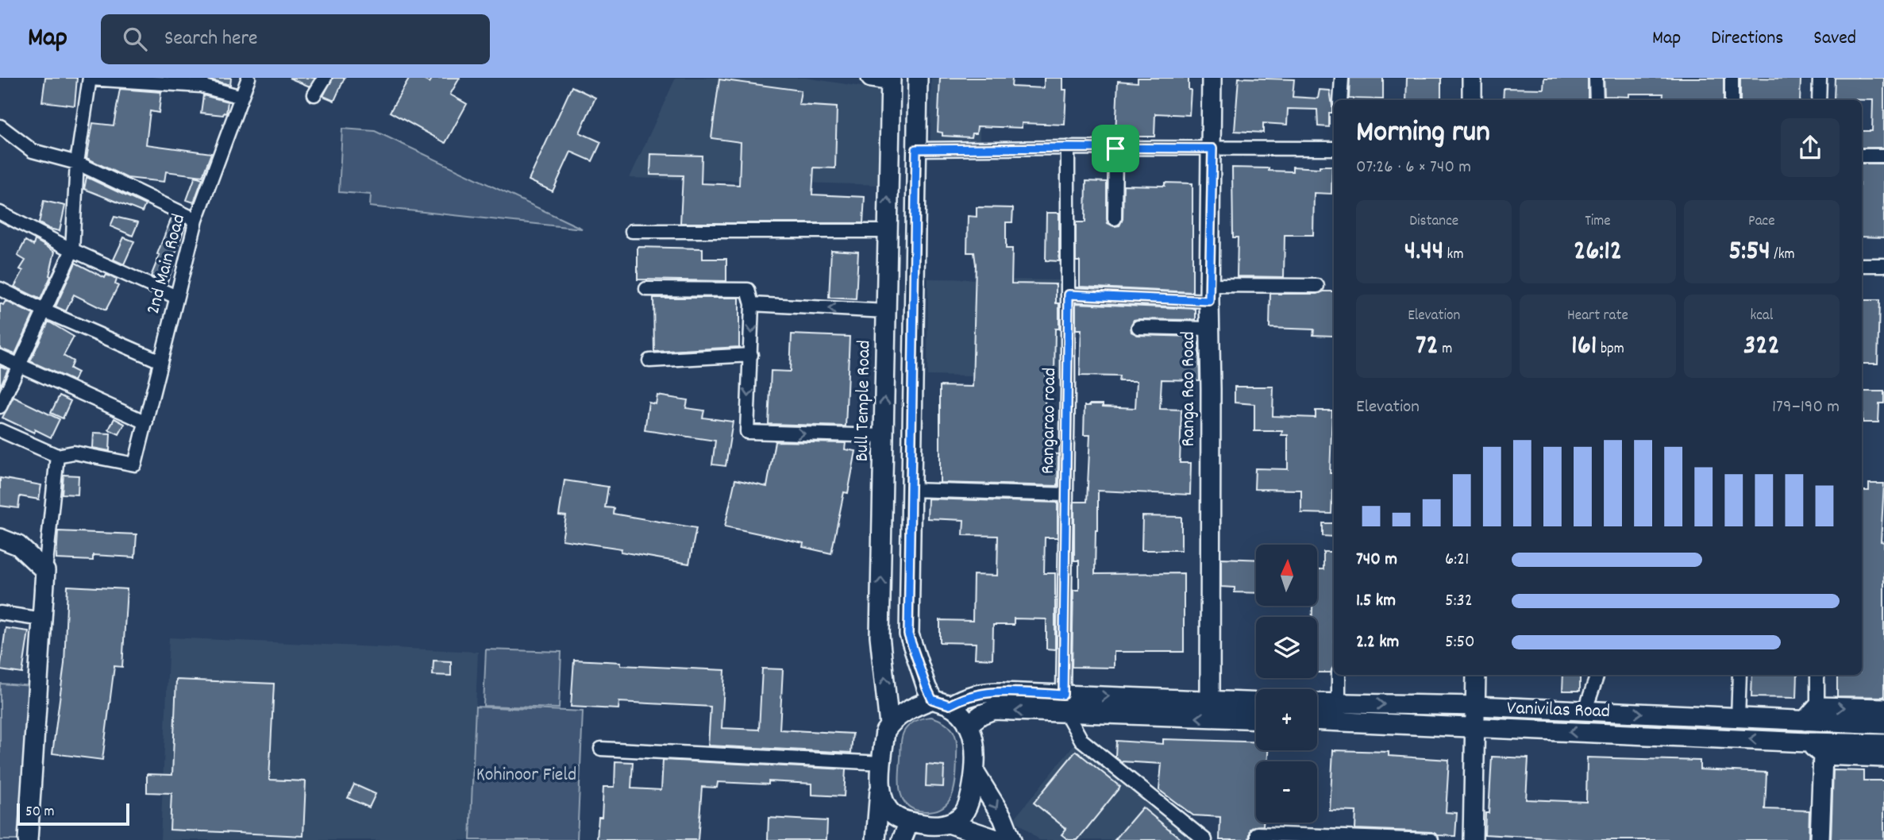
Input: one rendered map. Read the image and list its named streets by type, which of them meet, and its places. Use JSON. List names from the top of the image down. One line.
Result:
{"streets":{"main road":["Ranga Rao Road","Bull Temple Road","Vanivilas Road"],"street":["2nd Main Road","Rangarao road"]},"parks":["Kohinoor Field"],"scale_bar":"50 m","north":"top","page":{"header":"Map","search":"Search here","nav":["Map","Directions","Saved"],"heading":["Morning run","07:26 · 6 × 740 m"],"stats":[["Distance","4.44 km"],["Time","26:12"],["Pace","5:54 /km"],["Elevation","72 m"],["Heart rate","161 bpm"],["kcal","322"]],"chart":["Elevation","179–190 m"],"list":[{"name":"740 m","note":"6:21"},{"name":"1.5 km","note":"5:32"},{"name":"2.2 km","note":"5:50"}],"map_buttons":["+","−"],"scale":"50 m"}}
